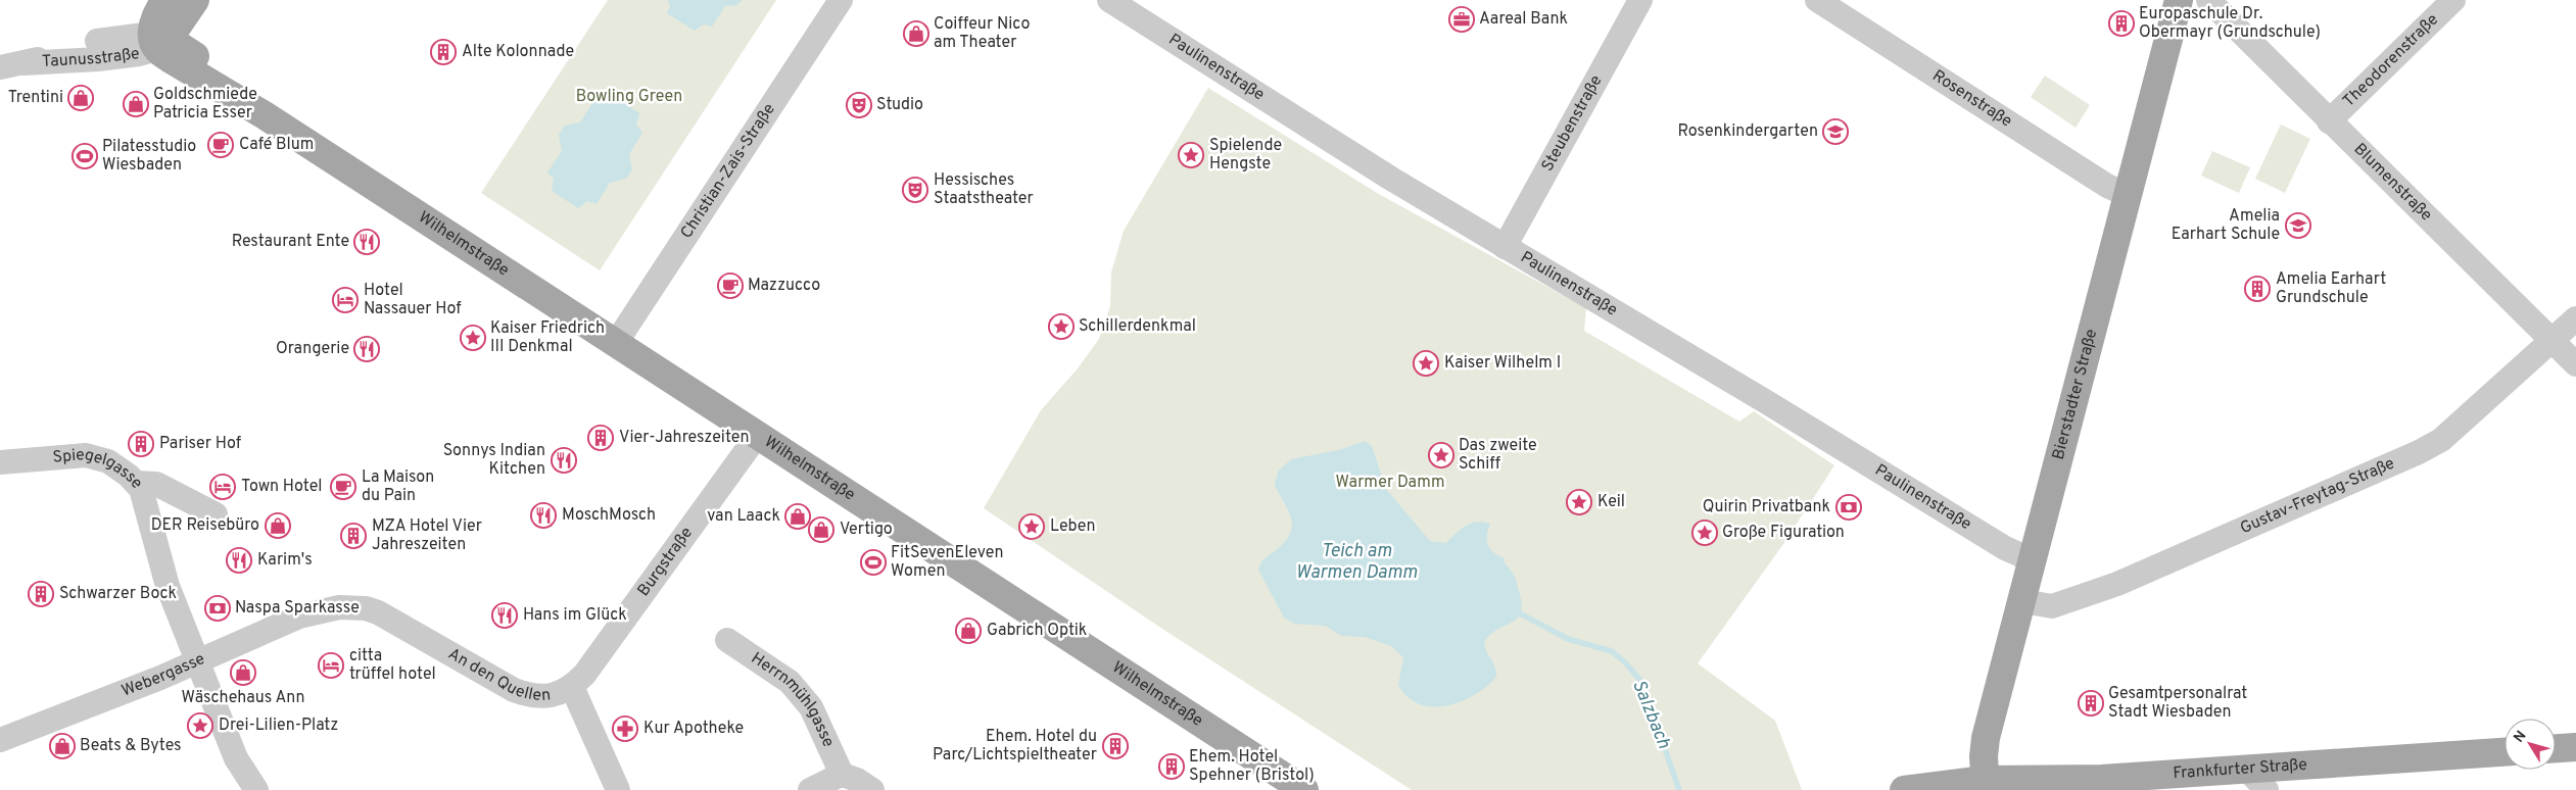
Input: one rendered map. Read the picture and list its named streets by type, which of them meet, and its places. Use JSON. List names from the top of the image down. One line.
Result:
{"streets":{"main road":["Wilhelmstraße","Bierstadter Straße","Frankfurter Straße"],"street":["Taunusstraße","Theodorenstraße","Paulinenstraße","Rosenstraße","Steubenstraße","Christian-Zais-Straße","Blumenstraße","Spiegelgasse","Gustav-Freytag-Straße","Burgstraße","An den Quellen","Webergasse","Herrnmühlgasse"]},"crossings":[["Taunusstraße","Wilhelmstraße"],["Theodorenstraße","Blumenstraße"],["Paulinenstraße","Steubenstraße"],["Paulinenstraße","Bierstadter Straße"],["Rosenstraße","Bierstadter Straße"],["Christian-Zais-Straße","Wilhelmstraße"],["Blumenstraße","Gustav-Freytag-Straße"],["Wilhelmstraße","Burgstraße"],["Bierstadter Straße","Gustav-Freytag-Straße"],["Bierstadter Straße","Frankfurter Straße"],["Burgstraße","An den Quellen"],["An den Quellen","Webergasse"]],"water":["Teich am Warmen Damm","Salzbach"],"parks":["Bowling Green","Warmer Damm"],"places":{"office":["Aareal Bank"],"building":["Europaschule Dr. Obermayr (Grundschule)","Alte Kolonnade","Amelia Earhart Grundschule","Vier-Jahreszeiten","Pariser Hof","MZA Hotel Vier Jahreszeiten","Schwarzer Bock","Gesamtpersonalrat Stadt Wiesbaden","Ehem. Hotel du Parc/Lichtspieltheater","Ehem. Hotel Spehner (Bristol)"],"shop":["Coiffeur Nico am Theater","Trentini","Goldschmiede Patricia Esser","van Laack","DER Reisebüro","Vertigo","Gabrich Optik","Wäschehaus Ann","Beats & Bytes"],"theatre":["Studio","Hessisches Staatstheater"],"school or university":["Rosenkindergarten","Amelia Earhart Schule"],"cafe":["Café Blum","Mazzucco","La Maison du Pain"],"place":["Spielende Hengste","Schillerdenkmal","Kaiser Friedrich III Denkmal","Kaiser Wilhelm I","Das zweite Schiff","Keil","Leben","Große Figuration","Drei-Lilien-Platz"],"sports":["Pilatesstudio Wiesbaden","FitSevenEleven Women"],"restaurant":["Restaurant Ente","Orangerie","Sonnys Indian Kitchen","MoschMosch","Karim's","Hans im Glück"],"hotel":["Hotel Nassauer Hof","Town Hotel","citta trüffel hotel"],"bank":["Quirin Privatbank","Naspa Sparkasse"],"pharmacy":["Kur Apotheke"]},"north":"top left"}
